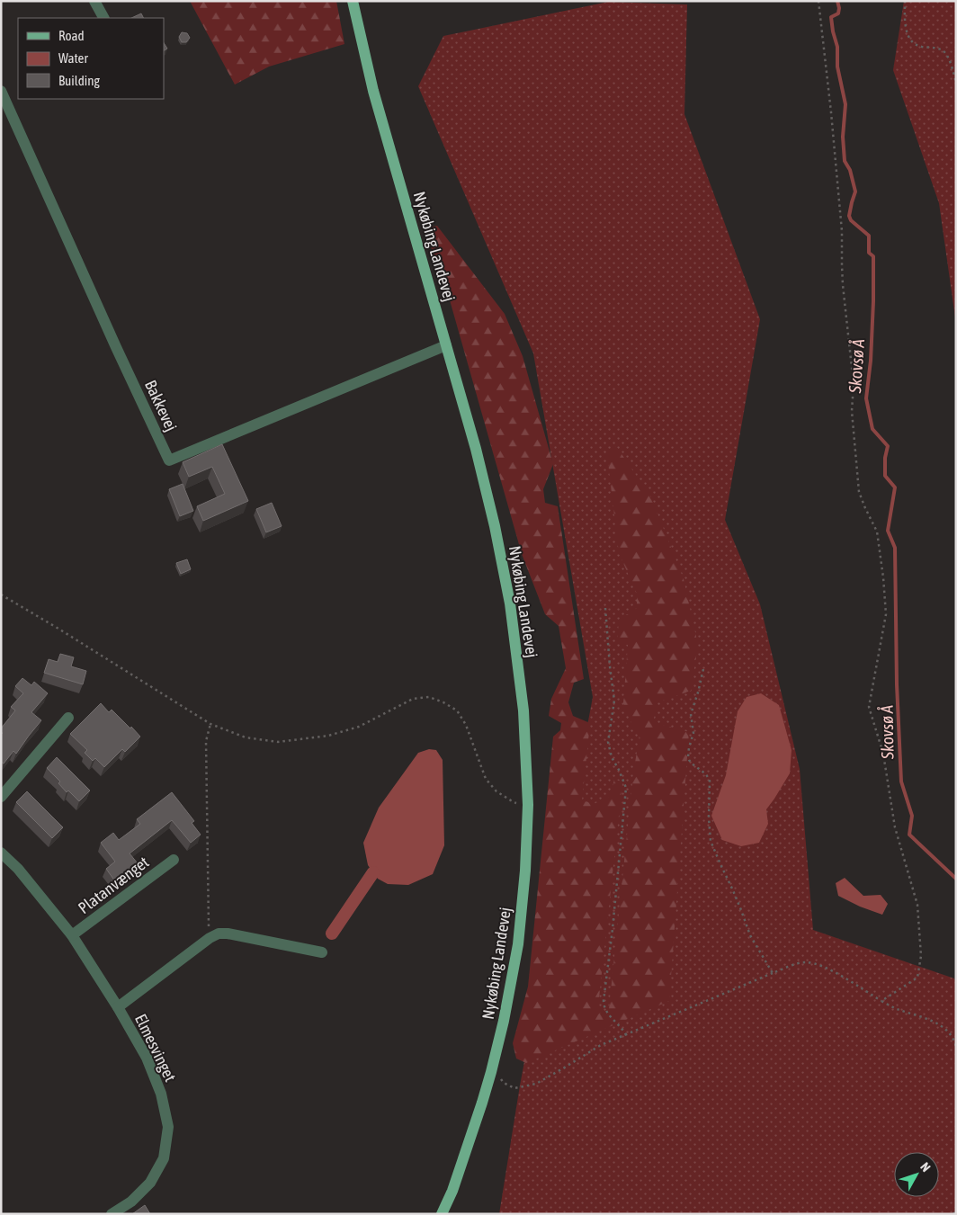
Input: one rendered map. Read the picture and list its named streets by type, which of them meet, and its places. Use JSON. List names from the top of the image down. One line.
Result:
{"streets":{"main road":["Nykøbing Landevej"],"street":["Bakkevej","Platanvænget","Elmesvinget"]},"crossings":[["Nykøbing Landevej","Bakkevej"],["Platanvænget","Elmesvinget"]],"water":["Skovsø Å"],"legend":["Road","Water","Building"],"north":"top right"}
